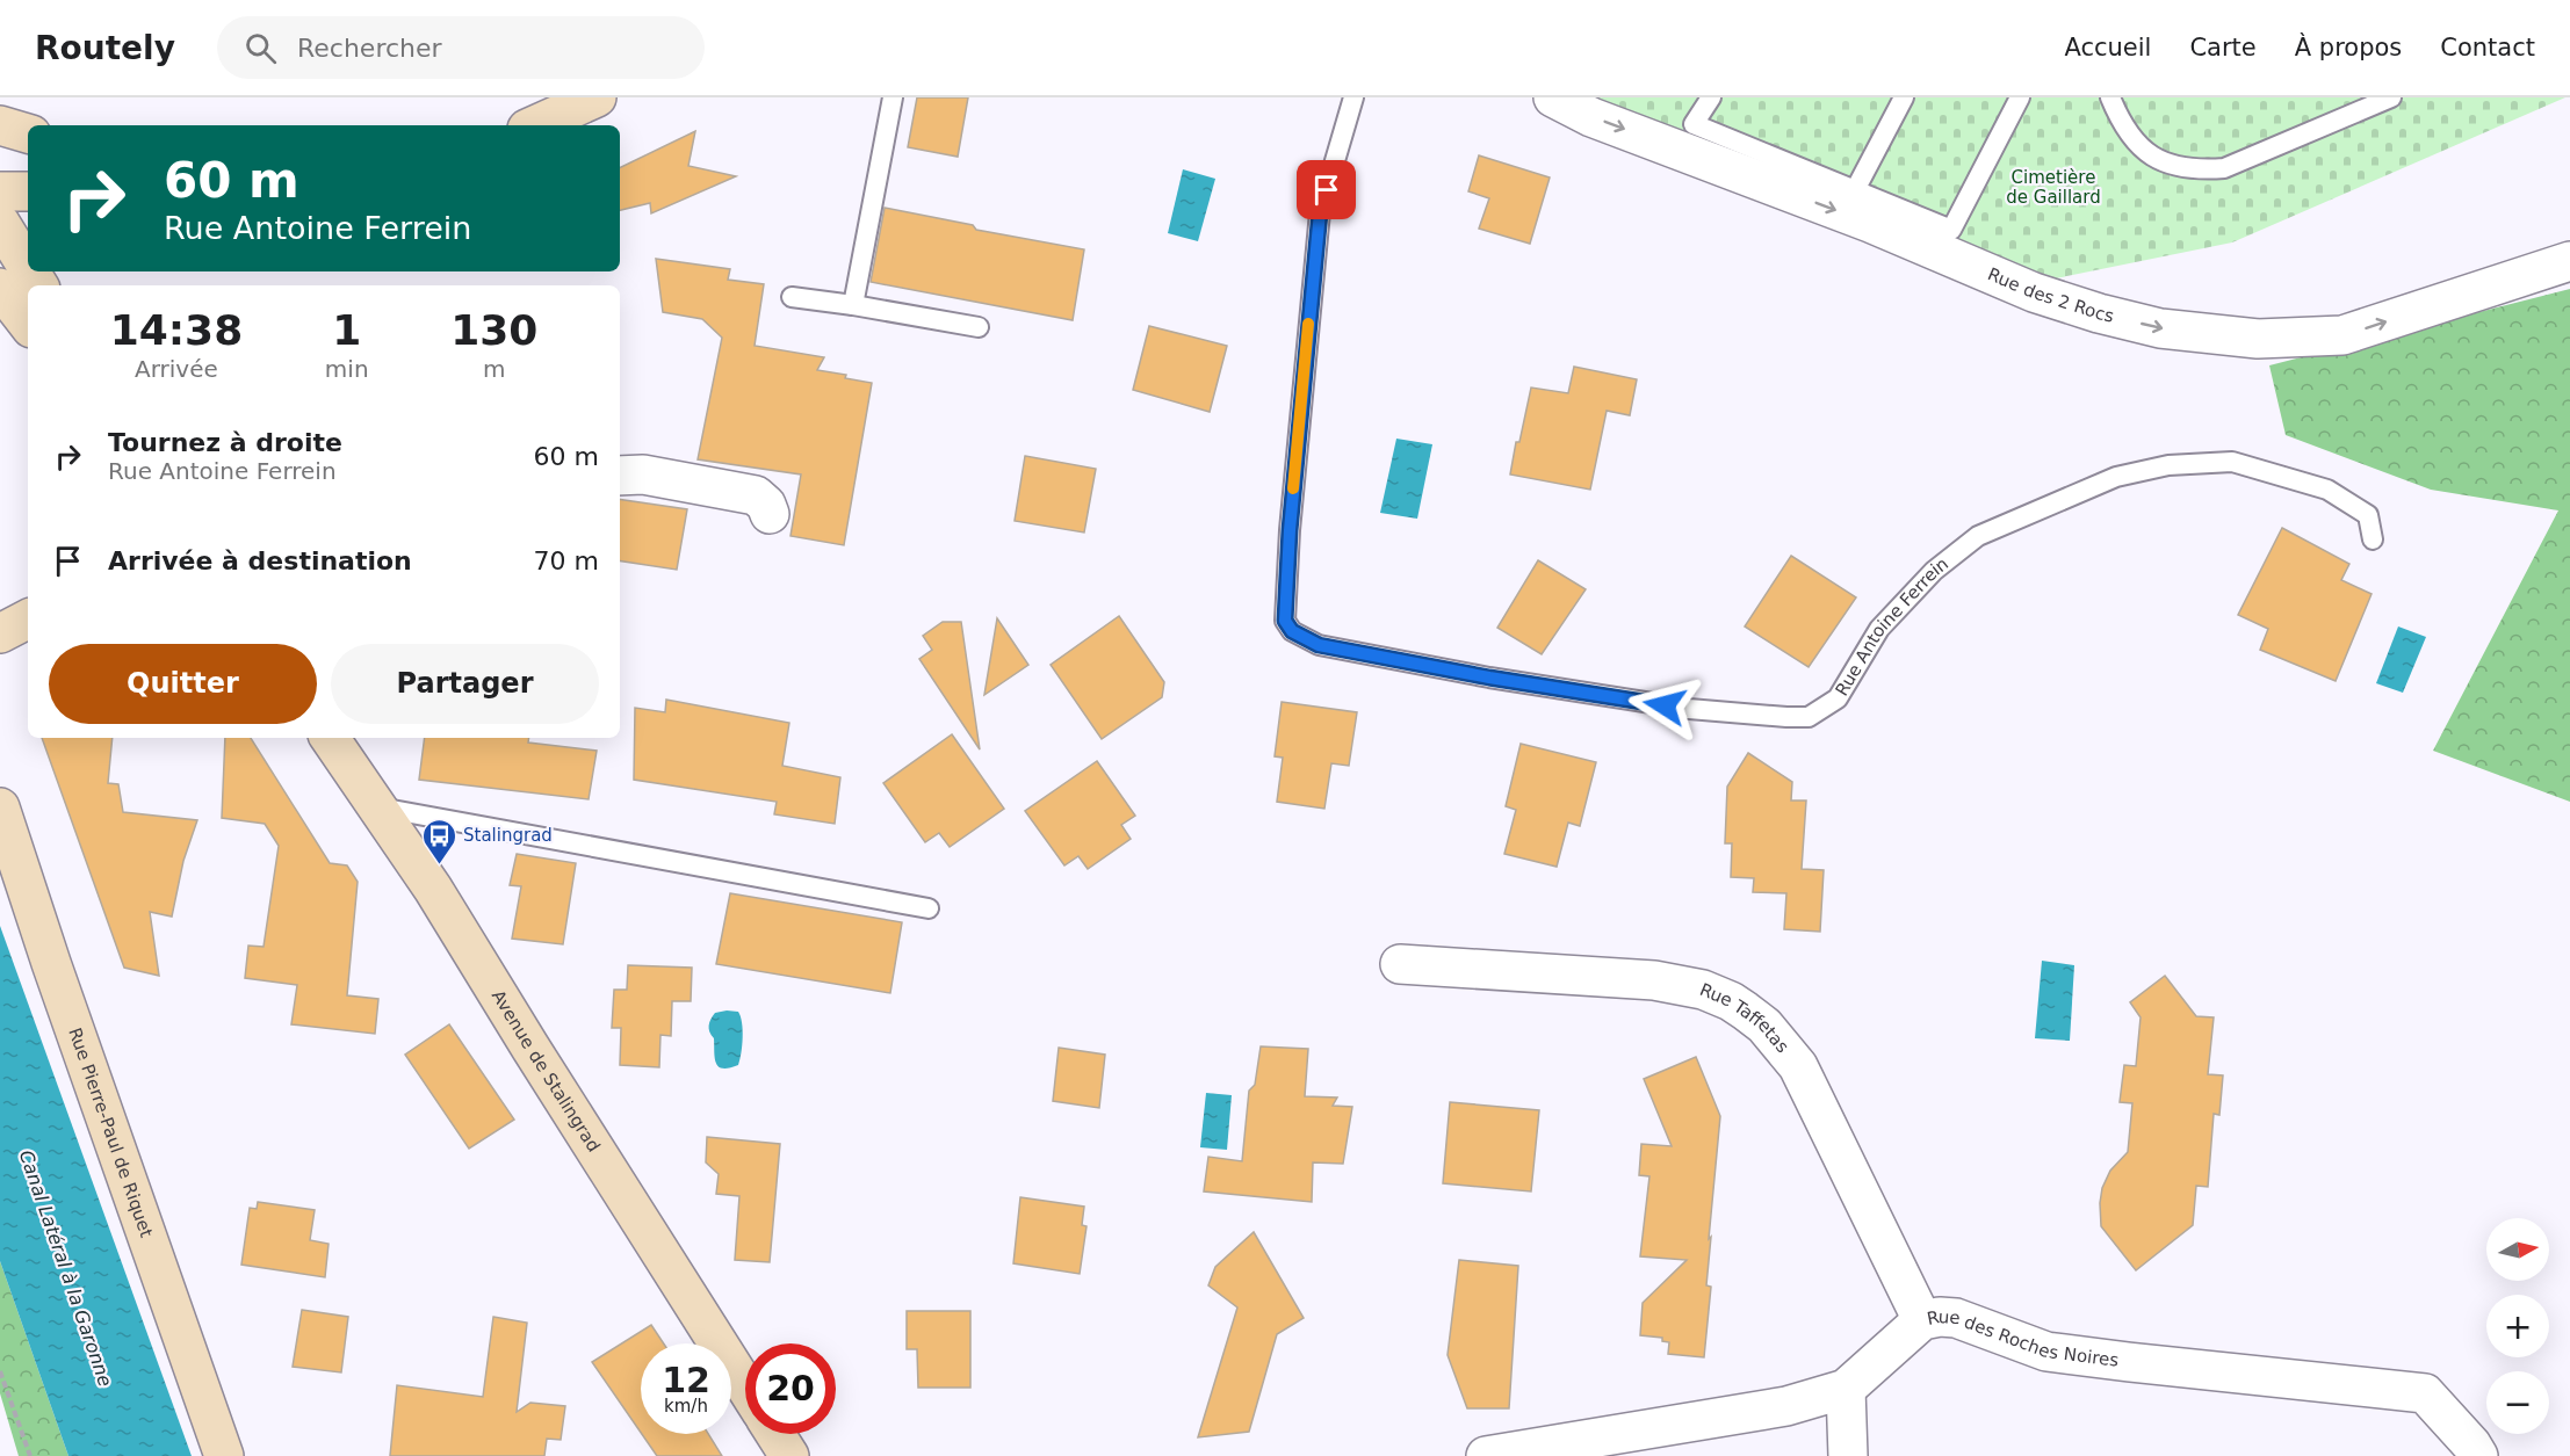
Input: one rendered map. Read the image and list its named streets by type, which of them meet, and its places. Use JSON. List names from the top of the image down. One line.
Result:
{"streets":{"main road":["Avenue de Stalingrad","Rue Pierre-Paul de Riquet"],"street":["Rue des 2 Rocs","Rue Taffetas","Rue des Roches Noires"],"lane":["Rue Antoine Ferrein"]},"crossings":[["Rue Taffetas","Rue des Roches Noires"]],"one_way":["Rue des 2 Rocs"],"water":["Canal Latéral à la Garonne"],"parks":["Cimetière de Gaillard"],"places":{"bus stop":["Stalingrad"]},"north":"right","page":{"header":"Routely","search":"Rechercher","nav":["Accueil","Carte","À propos","Contact"],"turn":["60 m","Rue Antoine Ferrein"],"eta":["14:38","Arrivée","1","min","130","m"],"list":[{"name":"Tournez à droite","note":"Rue Antoine Ferrein","value":"60 m"},{"name":"Arrivée à destination","value":"70 m"}],"buttons":["Quitter","Partager"],"map_buttons":["+","−"],"speed":"12 km/h","limit":"20"}}
